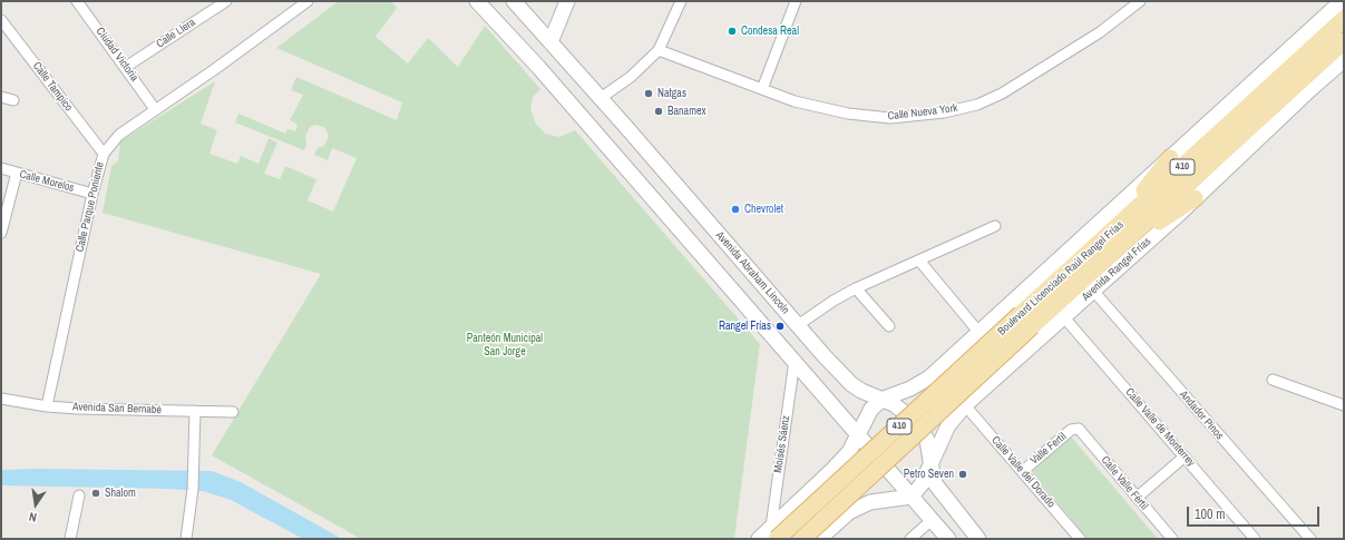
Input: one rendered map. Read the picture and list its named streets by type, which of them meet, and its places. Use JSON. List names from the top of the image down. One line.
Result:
{"streets":{"main road":["410","Avenida Rangel Frías","Avenida Abraham Lincoln","Boulevard Licenciado Raúl Rangel Frías"],"street":["Calle Llera","Ciudad Victoria","Calle Tampico","Calle Nueva York","Calle Morelos","Calle Parque Poniente","Avenida San Bernabé","Andador Pinos","Calle Valle de Monterrey","Moisés Sáenz","Valle Fertil","Calle Valle del Dorado","Calle Valle Fértil"]},"crossings":[["Calle Llera","Ciudad Victoria"],["Ciudad Victoria","Calle Parque Poniente"],["Calle Tampico","Calle Parque Poniente"],["Calle Morelos","Calle Parque Poniente"],["Calle Parque Poniente","Avenida San Bernabé"],["Avenida Rangel Frías","Avenida Abraham Lincoln"],["Avenida Rangel Frías","Andador Pinos"],["Avenida Rangel Frías","Calle Valle de Monterrey"],["Avenida Rangel Frías","Calle Valle del Dorado"],["Boulevard Licenciado Raúl Rangel Frías","Moisés Sáenz"],["Valle Fertil","Calle Valle del Dorado"],["Valle Fertil","Calle Valle Fértil"]],"parks":["Panteón Municipal San Jorge"],"places":["Condesa Real","Natgas","Banamex","Chevrolet","Rangel Frías","Petro Seven","Shalom"],"scale_bar":"100 m","north":"bottom"}
